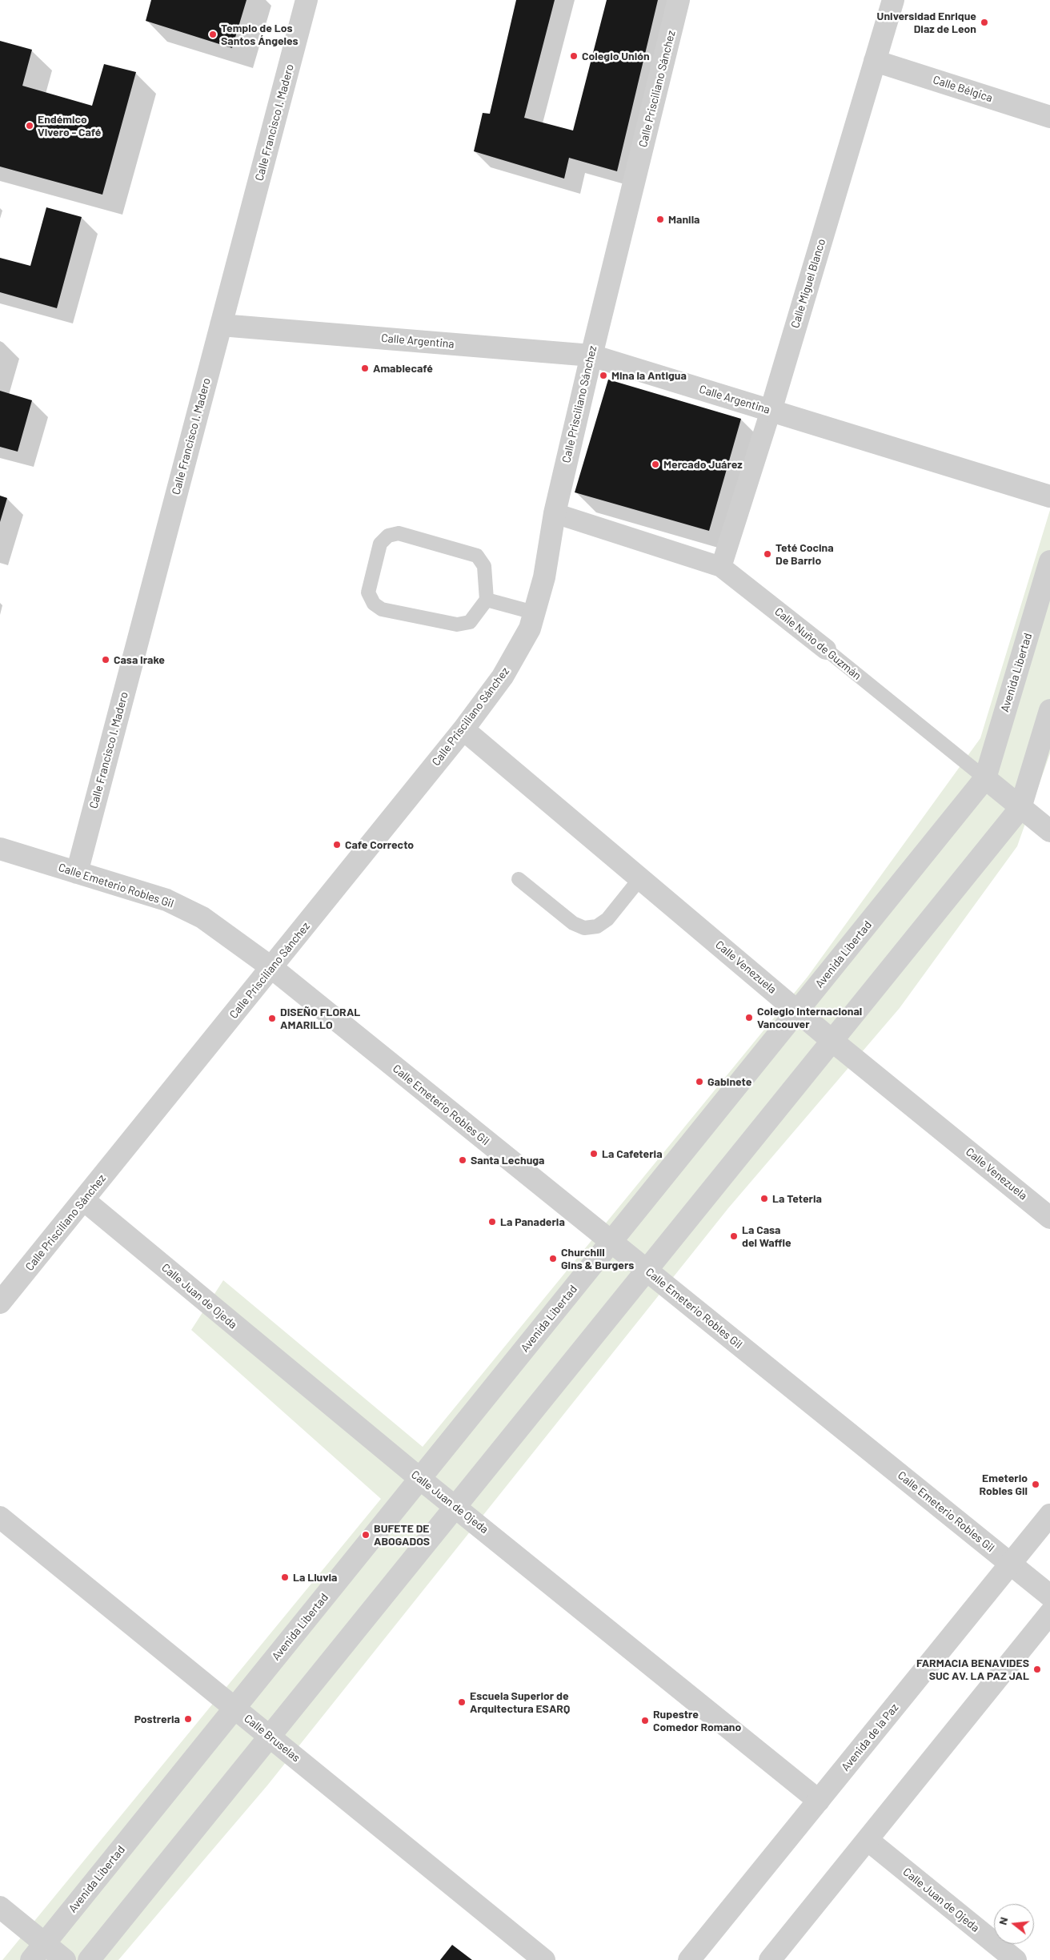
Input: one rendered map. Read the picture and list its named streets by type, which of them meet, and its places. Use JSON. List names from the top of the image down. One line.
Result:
{"streets":{"street":["Calle Prisciliano Sánchez","Calle Bélgica","Calle Francisco I. Madero","Calle Miguel Blanco","Calle Argentina","Calle Nuño de Guzmán","Avenida Libertad","Calle Emeterio Robles Gil","Calle Venezuela","Calle Juan de Ojeda","Avenida de la Paz","Calle Bruselas"]},"crossings":[["Calle Prisciliano Sánchez","Calle Argentina"],["Calle Prisciliano Sánchez","Calle Nuño de Guzmán"],["Calle Prisciliano Sánchez","Calle Emeterio Robles Gil"],["Calle Prisciliano Sánchez","Calle Venezuela"],["Calle Prisciliano Sánchez","Calle Juan de Ojeda"],["Calle Bélgica","Calle Miguel Blanco"],["Calle Francisco I. Madero","Calle Argentina"],["Calle Francisco I. Madero","Calle Emeterio Robles Gil"],["Calle Miguel Blanco","Calle Argentina"],["Calle Miguel Blanco","Calle Nuño de Guzmán"],["Calle Nuño de Guzmán","Avenida Libertad"],["Avenida Libertad","Calle Emeterio Robles Gil"],["Avenida Libertad","Calle Venezuela"],["Avenida Libertad","Calle Juan de Ojeda"],["Avenida Libertad","Calle Bruselas"],["Calle Emeterio Robles Gil","Avenida de la Paz"],["Calle Juan de Ojeda","Avenida de la Paz"]],"places":["Universidad Enrique Diaz de Leon","Templo de Los Santos Ángeles","Colegio Unión","Endémico Vivero - Café","Manila","Amablecafé","Mina la Antigua","Mercado Juárez","Teté Cocina De Barrio","Casa Irake","Cafe Correcto","Colegio Internacional Vancouver","DISEÑO FLORAL AMARILLO","Gabinete","La Cafeteria","Santa Lechuga","La Teteria","La Panaderia","La Casa del Waffle","Churchill Gins & Burgers","Emeterio Robles Gil","BUFETE DE ABOGADOS","La Lluvia","FARMACIA BENAVIDES SUC AV. LA PAZ JAL","Escuela Superior de Arquitectura ESARQ","Postreria","Rupestre Comedor Romano"],"north":"left"}
